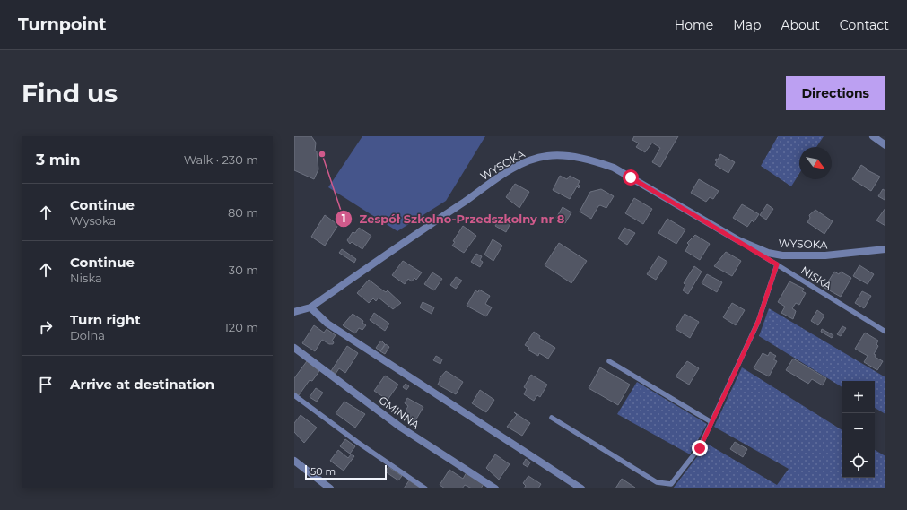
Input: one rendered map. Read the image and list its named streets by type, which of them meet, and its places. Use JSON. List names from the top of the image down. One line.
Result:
{"streets":{"street":["WYSOKA","GMINNA"],"lane":["NISKA"]},"crossings":[["WYSOKA","NISKA"]],"places":["Zespół Szkolno-Przedszkolny nr 8"],"scale_bar":"50 m","north":"bottom right","page":{"header":"Turnpoint","nav":["Home","Map","About","Contact"],"buttons":"Directions","title":"Find us","heading":["3 min","Walk · 230 m"],"list":[["Continue","Wysoka","80 m"],["Continue","Niska","30 m"],["Turn right","Dolna","120 m"],"Arrive at destination"],"map_buttons":["+","−"],"scale":"50 m"}}
